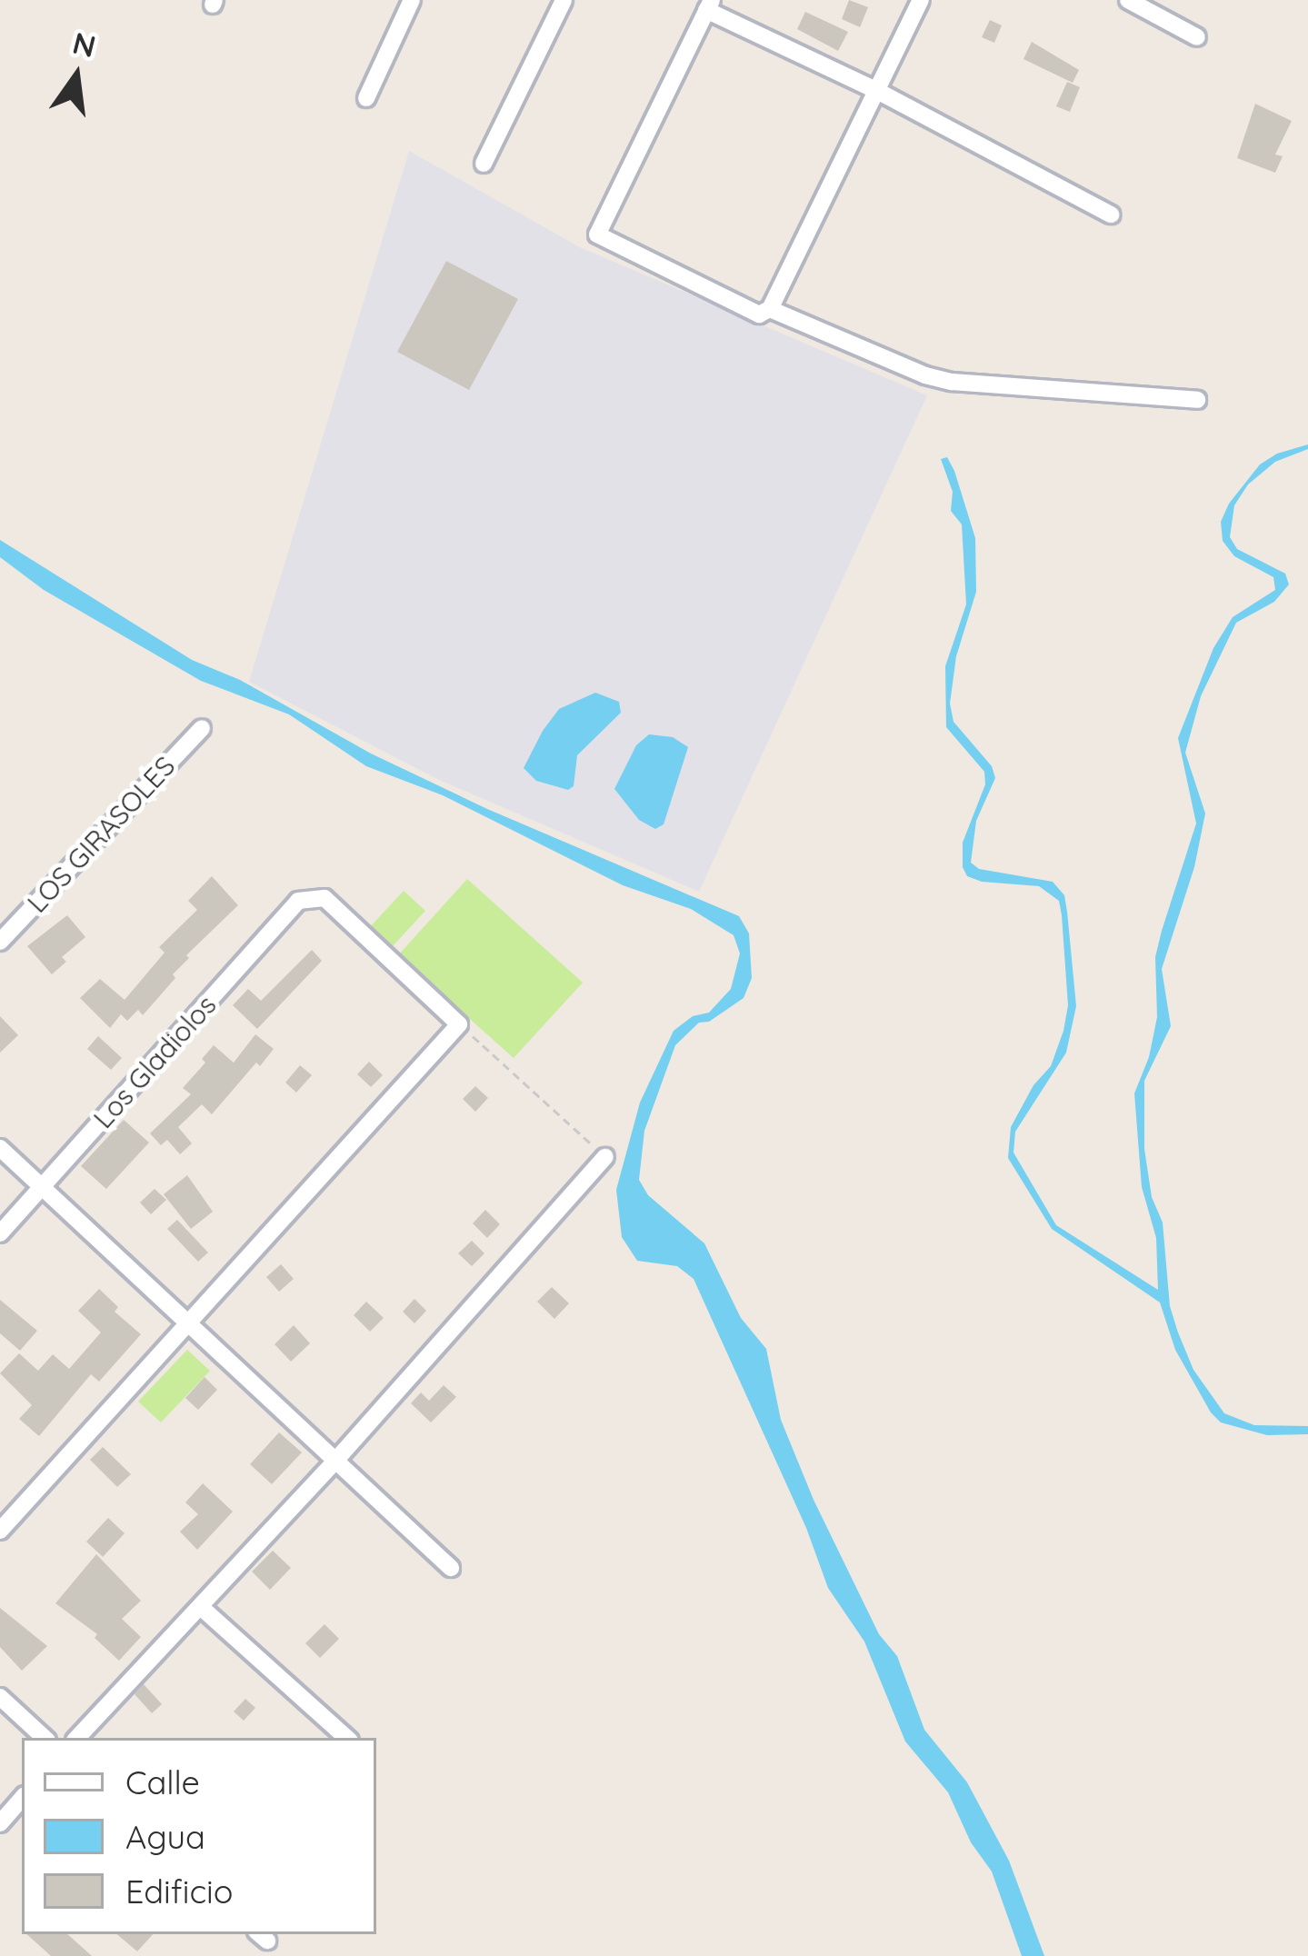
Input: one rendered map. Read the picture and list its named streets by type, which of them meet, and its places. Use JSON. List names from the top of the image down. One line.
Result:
{"streets":{"street":["LOS GIRASOLES","Los Gladiolos"]},"legend":["Calle","Agua","Edificio"],"north":"top"}
